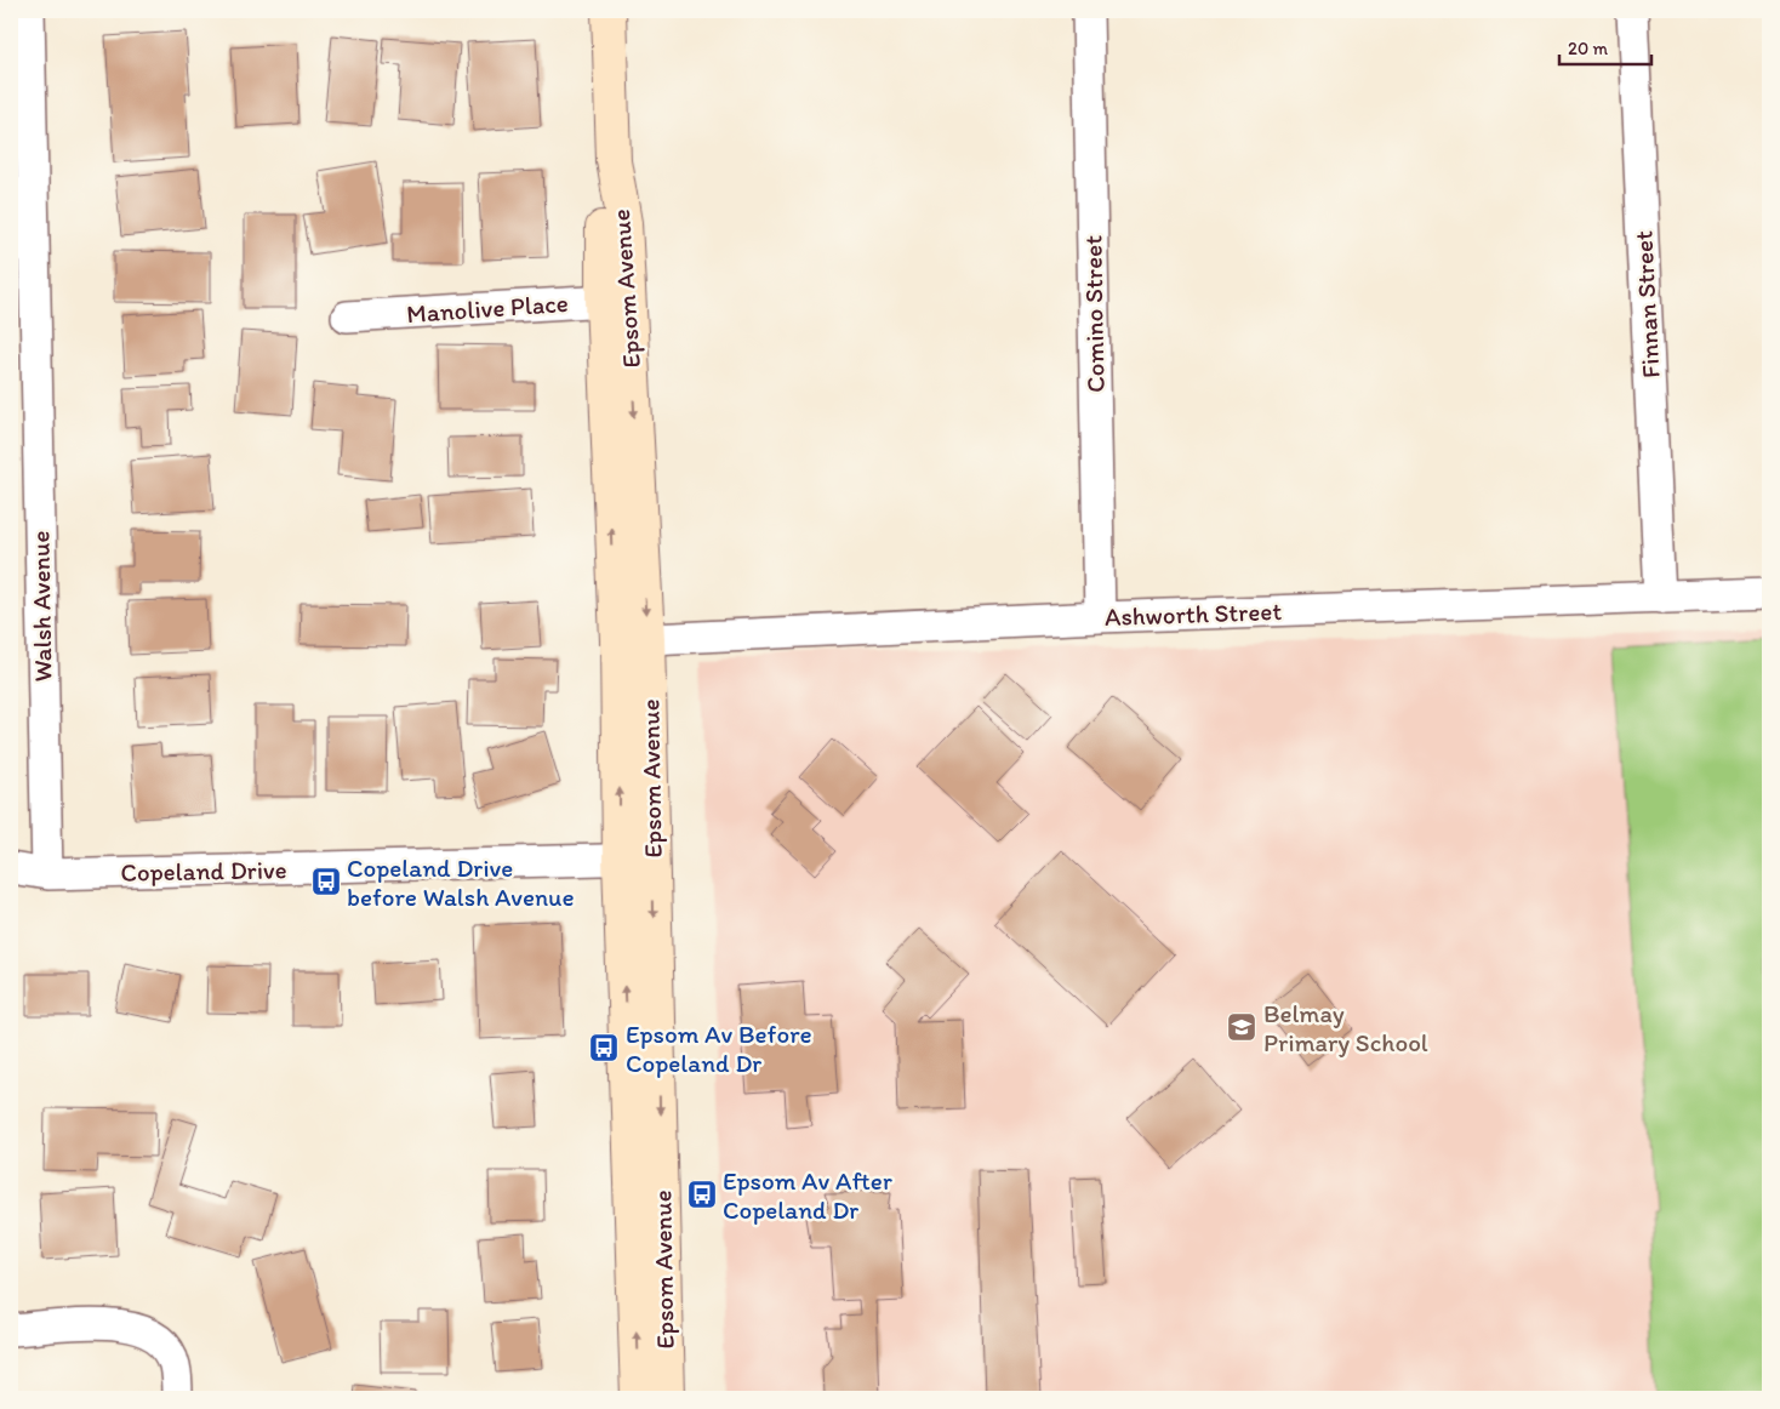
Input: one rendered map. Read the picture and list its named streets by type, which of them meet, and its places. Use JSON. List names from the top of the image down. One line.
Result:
{"streets":{"street":["Epsom Avenue","Finnan Street","Manolive Place","Comino Street","Walsh Avenue","Ashworth Street","Copeland Drive"]},"crossings":[["Epsom Avenue","Manolive Place"],["Epsom Avenue","Ashworth Street"],["Epsom Avenue","Copeland Drive"],["Finnan Street","Ashworth Street"],["Comino Street","Ashworth Street"],["Walsh Avenue","Copeland Drive"]],"places":{"bus stop":["Copeland Drive before Walsh Avenue","Epsom Av Before Copeland Dr","Epsom Av After Copeland Dr"],"school or university":["Belmay Primary School"]},"scale_bar":"20 m"}
